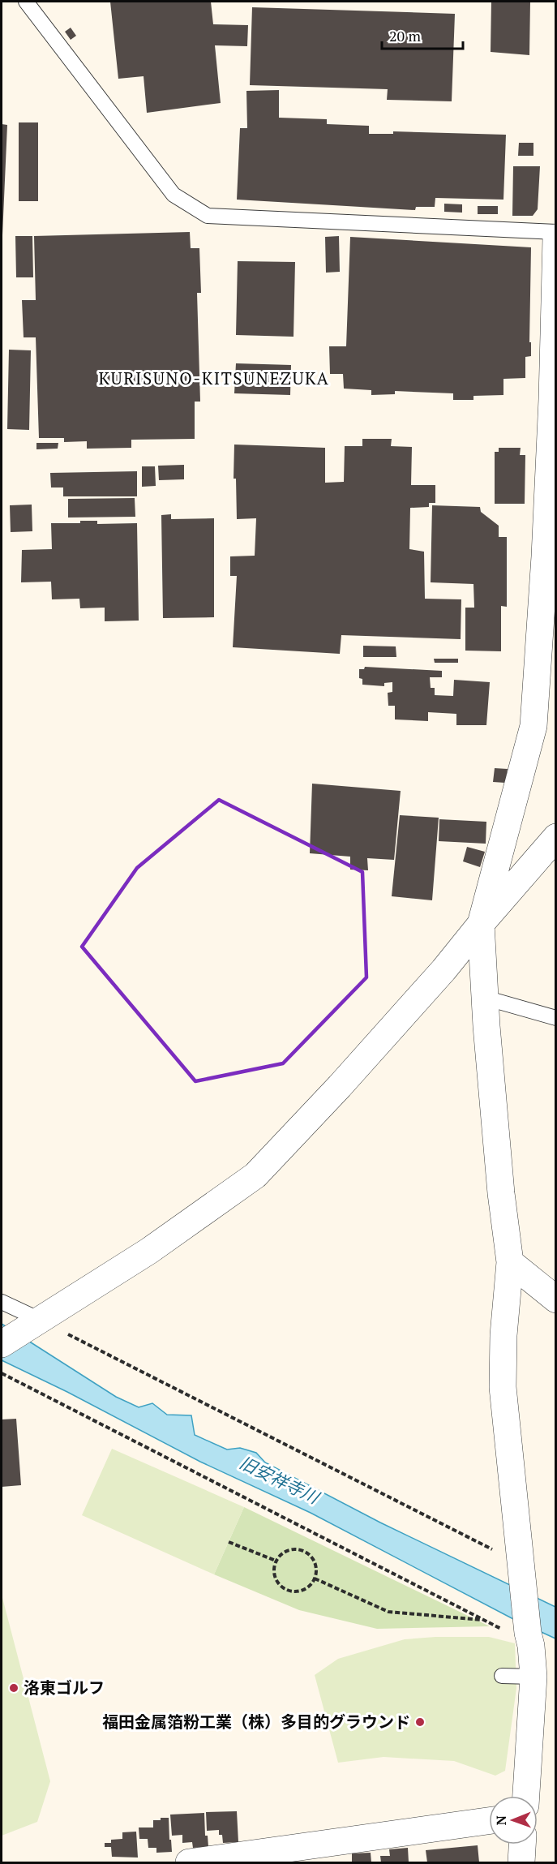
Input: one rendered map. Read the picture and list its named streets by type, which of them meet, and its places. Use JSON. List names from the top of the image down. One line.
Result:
{"districts":["KURISUNO-KITSUNEZUKA"],"water":["旧安祥寺川"],"places":["洛東ゴルフ","福田金属箔粉工業（株）多目的グラウンド"],"scale_bar":"20 m","north":"left"}
